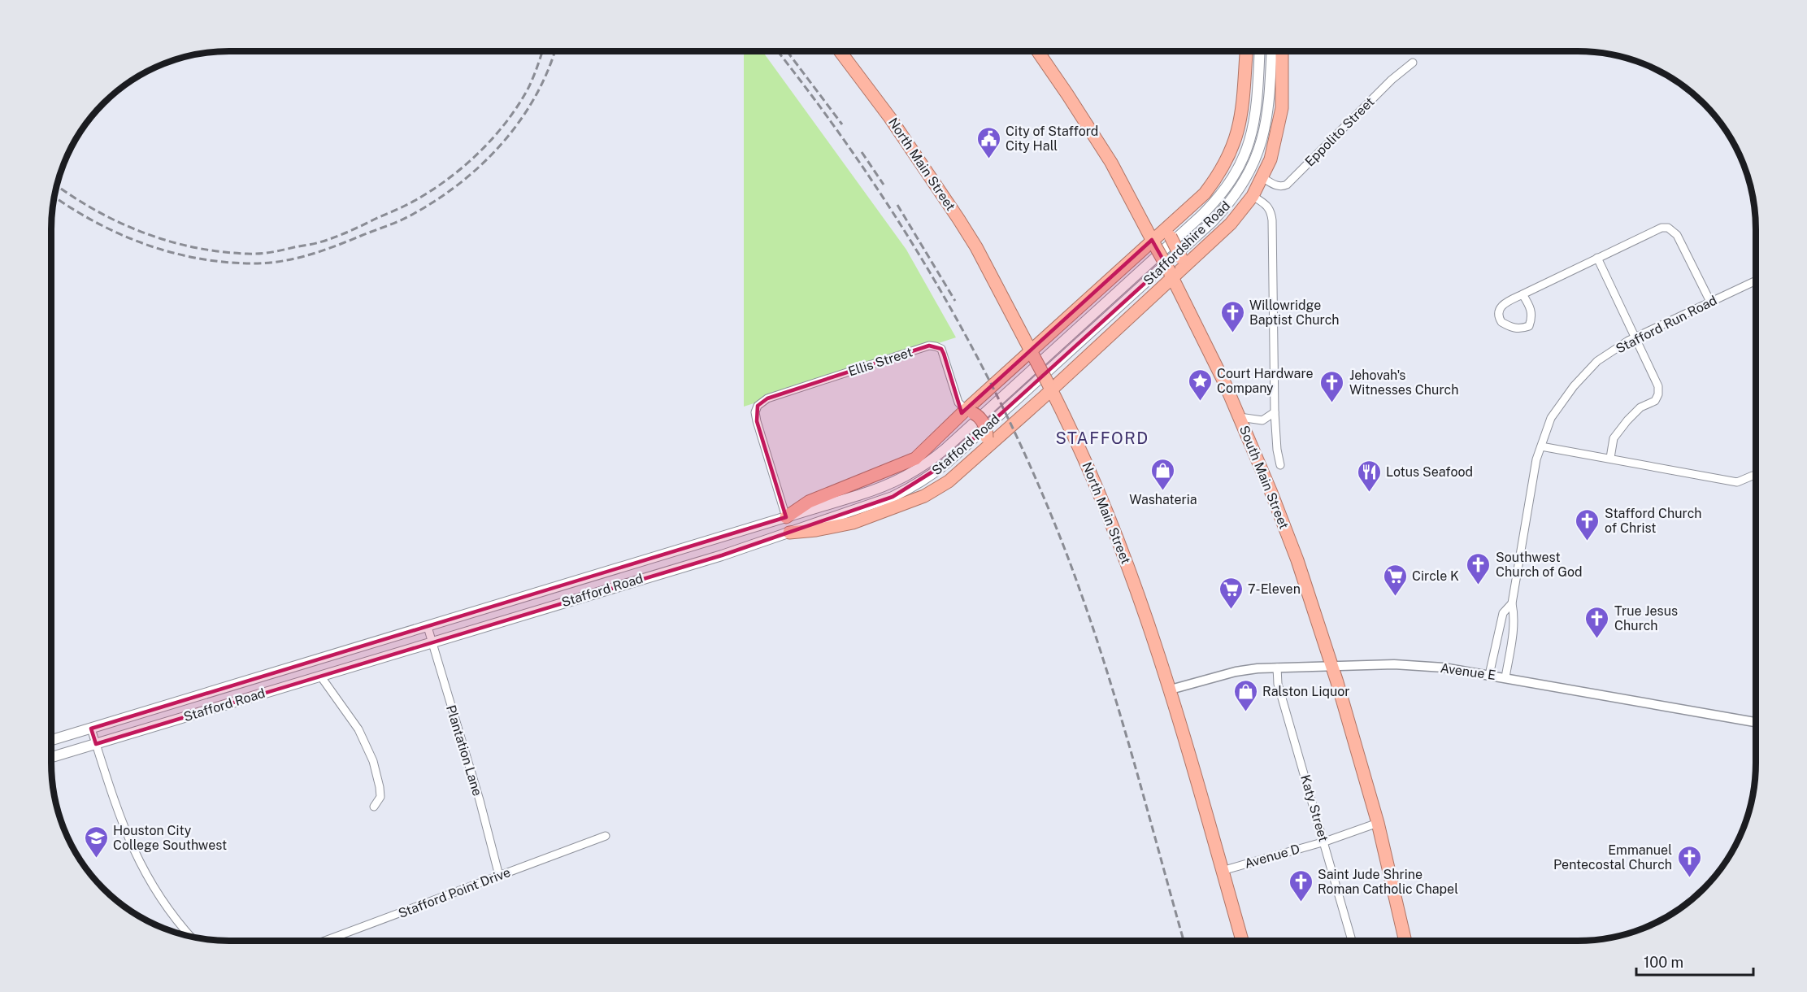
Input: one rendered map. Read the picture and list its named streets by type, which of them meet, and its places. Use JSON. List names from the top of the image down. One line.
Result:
{"streets":{"highway":["North Main Street","South Main Street"],"main road":["Staffordshire Road","Stafford Road"],"street":["Eppolito Street","Stafford Run Road","Ellis Street","Avenue E","Plantation Lane","Katy Street","Avenue D","Stafford Point Drive"]},"crossings":[["North Main Street","Avenue E"],["North Main Street","Avenue D"],["Staffordshire Road","Stafford Road"],["Stafford Run Road","Avenue E"],["Ellis Street","Stafford Road"],["Stafford Road","Plantation Lane"],["South Main Street","Avenue E"],["South Main Street","Avenue D"],["Avenue E","Katy Street"],["Plantation Lane","Stafford Point Drive"],["Katy Street","Avenue D"]],"districts":["STAFFORD"],"places":{"public building":["City of Stafford City Hall"],"church":["Willowridge Baptist Church","Jehovah's Witnesses Church","Stafford Church of Christ","Southwest Church of God","True Jesus Church","Emmanuel Pentecostal Church","Saint Jude Shrine Roman Catholic Chapel"],"place":["Court Hardware Company"],"shop":["Washateria","Ralston Liquor"],"restaurant":["Lotus Seafood"],"supermarket":["Circle K","7-Eleven"],"school or university":["Houston City College Southwest"]},"scale_bar":"100 m"}
